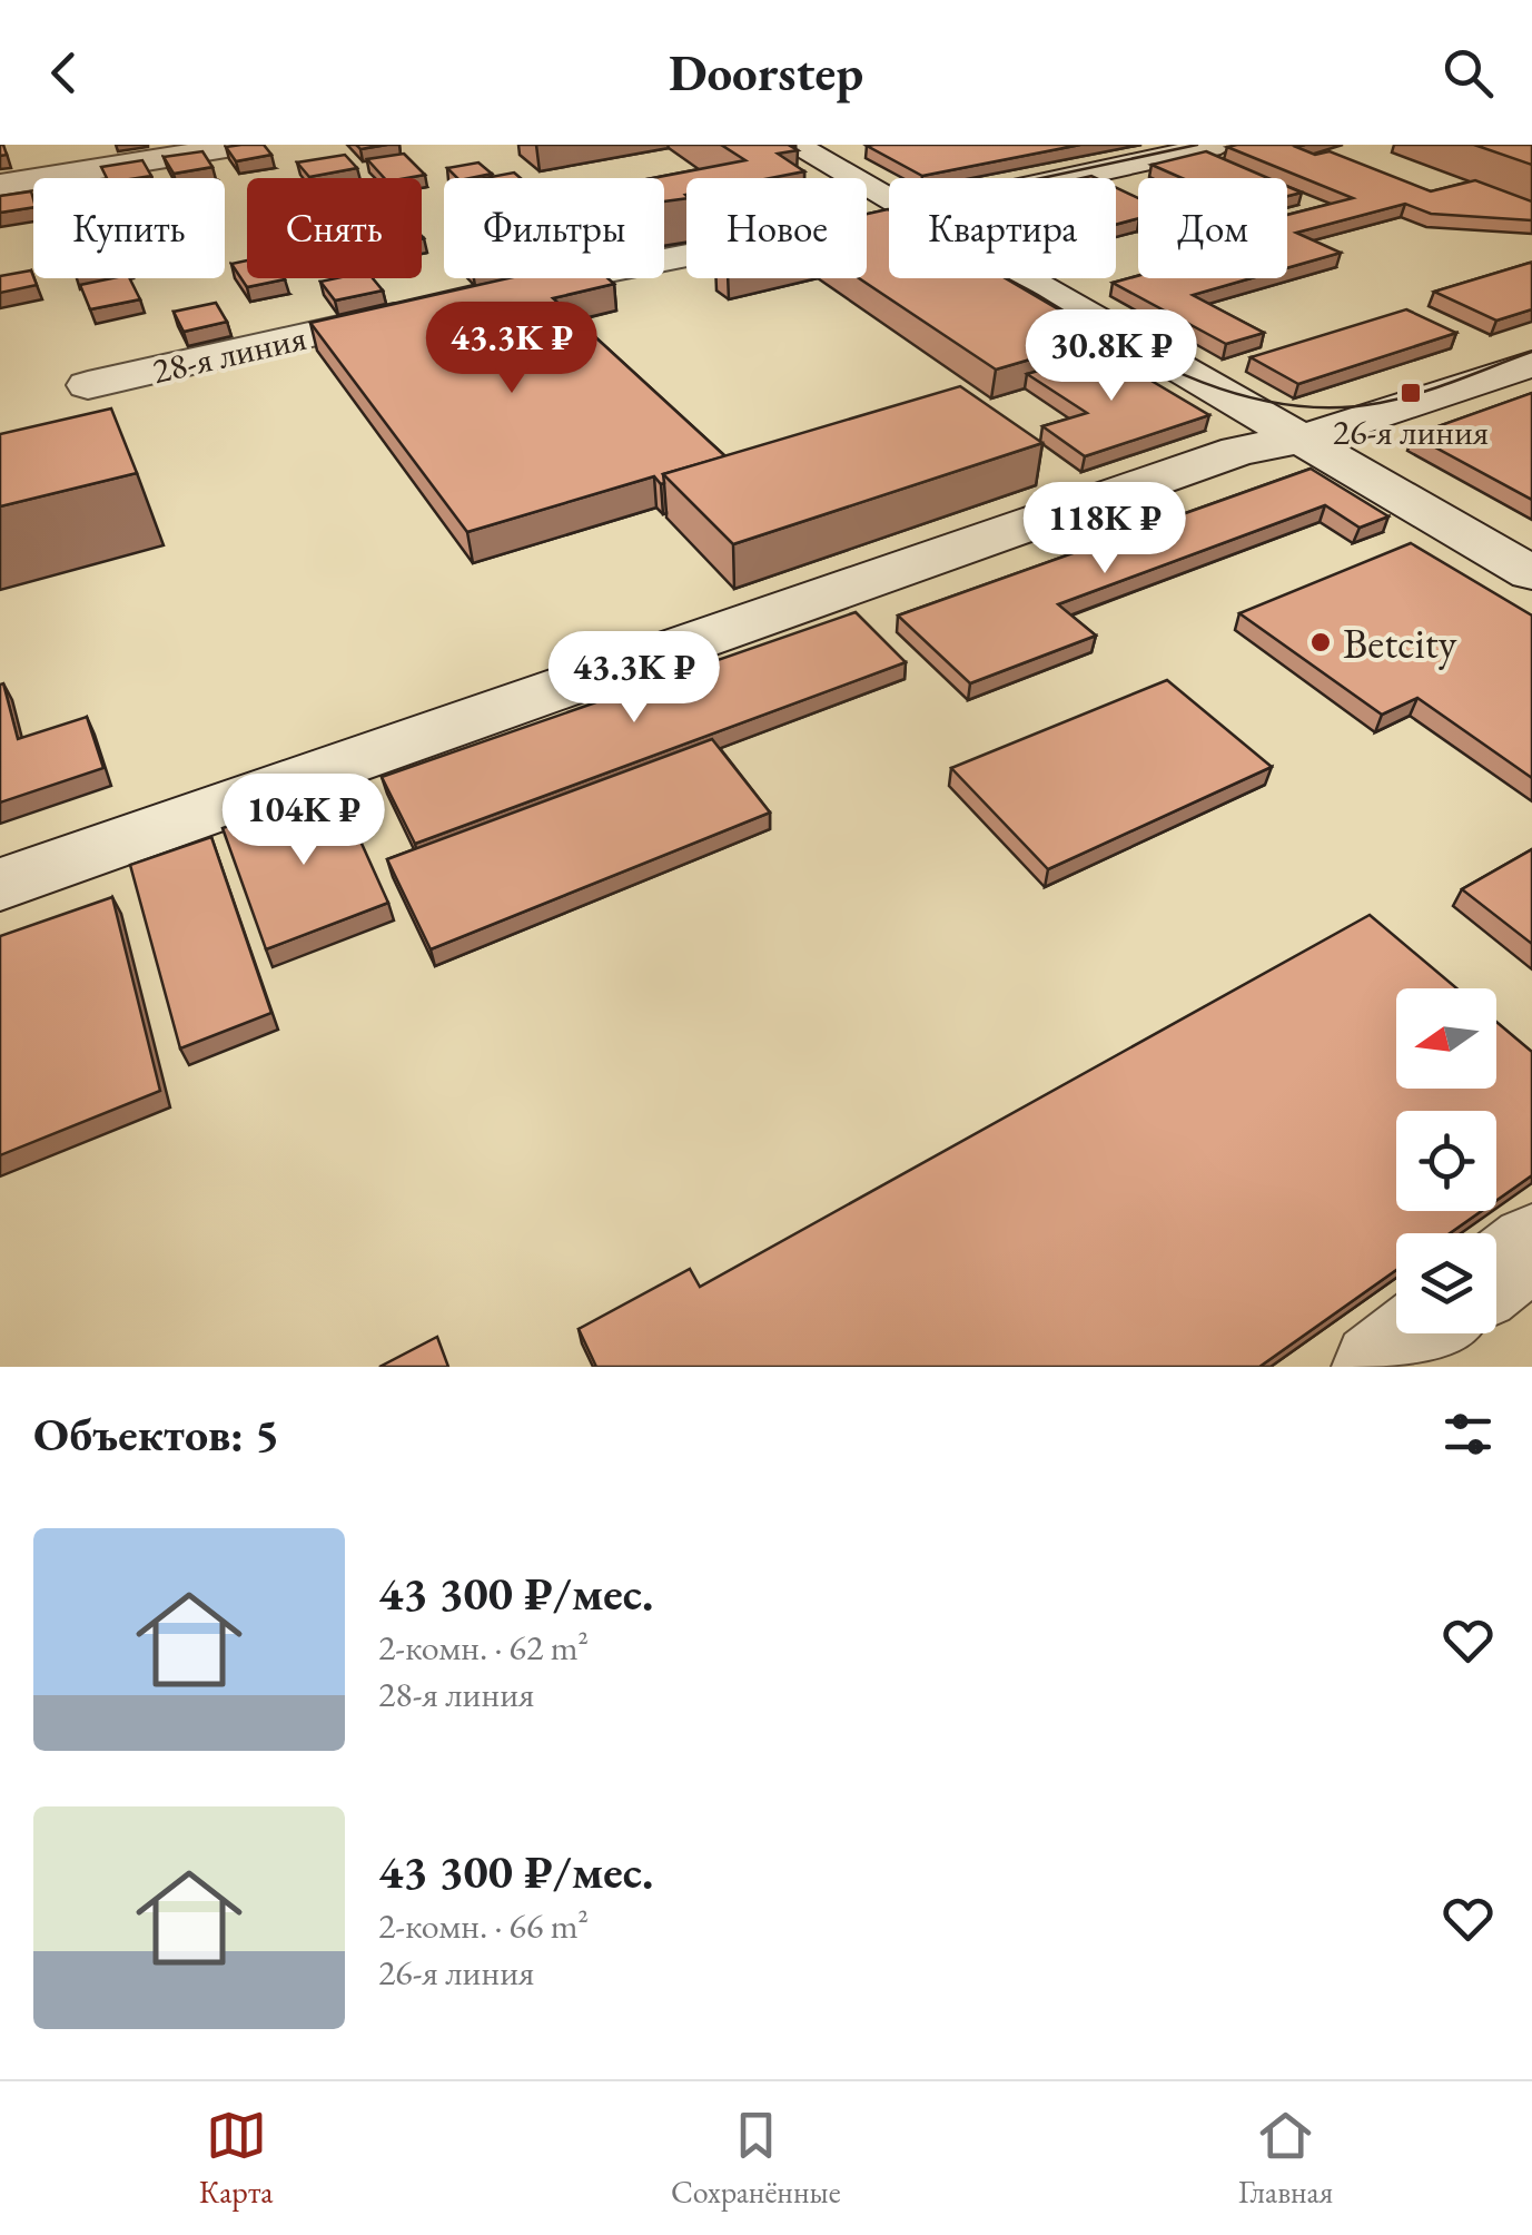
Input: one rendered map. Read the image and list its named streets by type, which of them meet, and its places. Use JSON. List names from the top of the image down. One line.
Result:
{"streets":{"street":["28-я линия"]},"places":{"transit":["26-я линия"],"other":["Betcity"]},"north":"left","page":{"header":"Doorstep","chip":["Купить","Снять","Фильтры","Новое","Квартира","Дом"],"price":["43.3K ₽","30.8K ₽","118K ₽","43.3K ₽","104K ₽"],"heading":"Объектов: 5","list":[{"name":"43 300 ₽/мес.","note":"2-комн. · 62 m² · 28-я линия"},{"name":"43 300 ₽/мес.","note":"2-комн. · 66 m² · 26-я линия"}],"tabs":["Карта","Сохранённые","Главная"]}}
